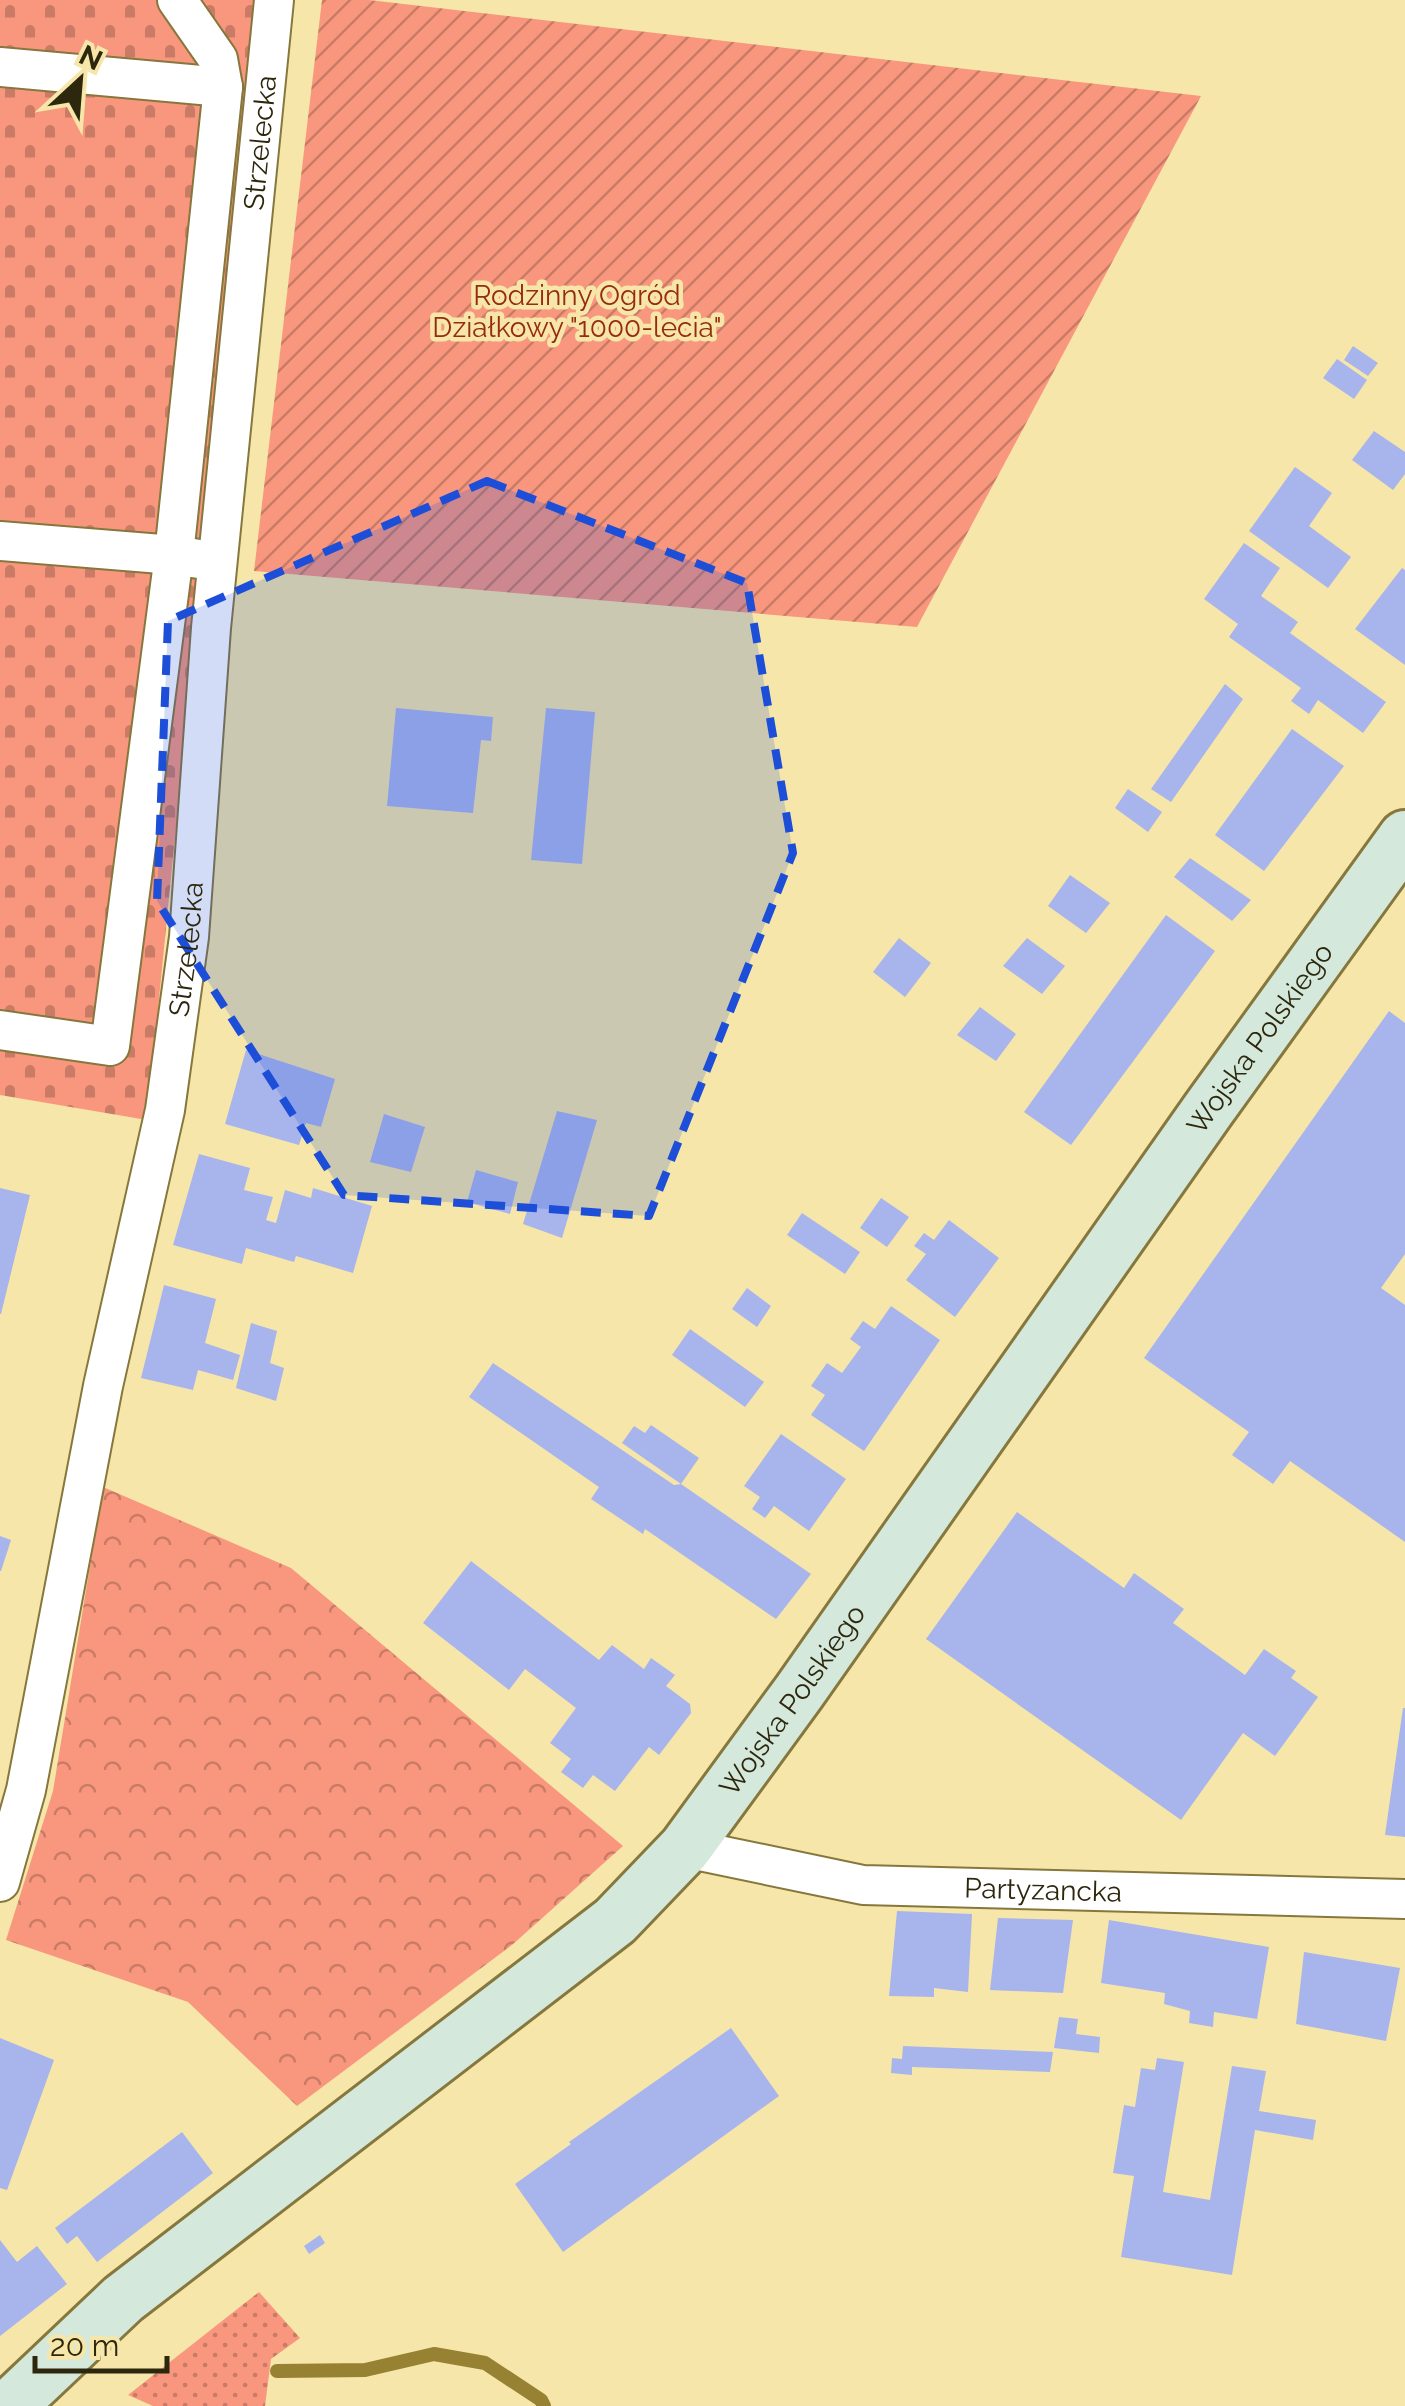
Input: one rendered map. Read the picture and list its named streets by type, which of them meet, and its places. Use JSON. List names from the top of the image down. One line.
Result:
{"streets":{"street":["Strzelecka","Wojska Polskiego","Partyzancka"]},"crossings":[["Wojska Polskiego","Partyzancka"]],"parks":["Rodzinny Ogród Działkowy \"1000-lecia\""],"scale_bar":"20 m","north":"top right"}
